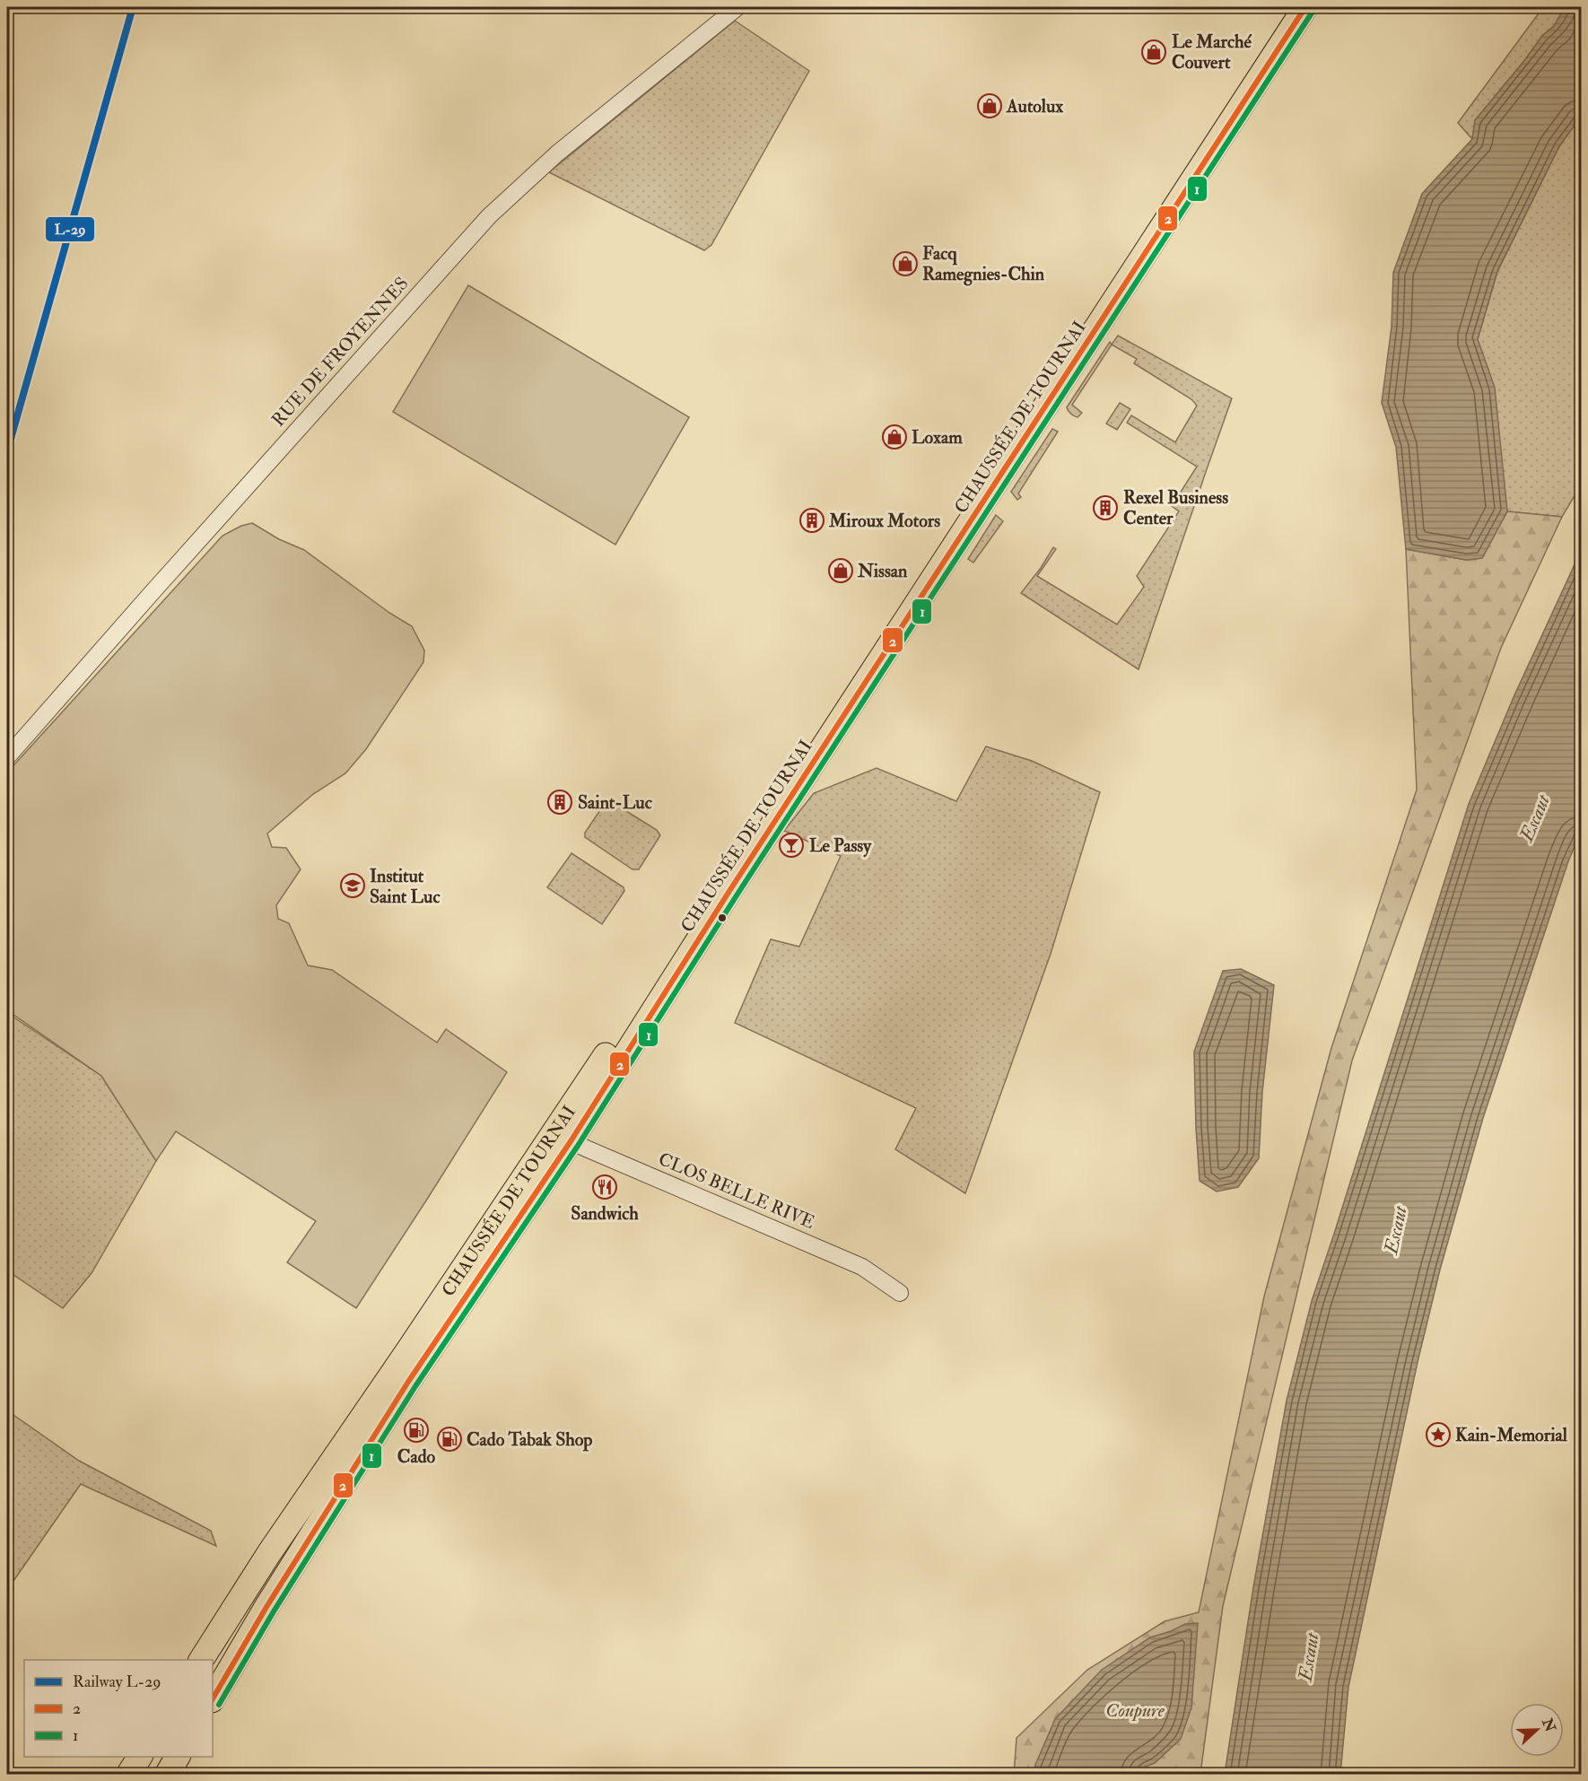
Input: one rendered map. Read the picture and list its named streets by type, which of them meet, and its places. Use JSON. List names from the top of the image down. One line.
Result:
{"streets":{"main road":["CHAUSSÉE DE TOURNAI"],"street":["RUE DE FROYENNES","CLOS BELLE RIVE"]},"crossings":[["CHAUSSÉE DE TOURNAI","CLOS BELLE RIVE"]],"water":["Escaut","Coupure"],"places":{"shop":["Le Marché Couvert","Autolux","Facq Ramegnies-Chin","Loxam","Nissan"],"building":["Rexel Business Center","Miroux Motors","Saint-Luc"],"bar":["Le Passy"],"school or university":["Institut Saint Luc"],"restaurant":["Sandwich"],"fuel station":["Cado","Cado Tabak Shop"],"place":["Kain-Memorial"]},"lines":["rail line L-29","transit line 2","transit line 1"],"legend":["Railway L-29","2","1"],"north":"right"}
